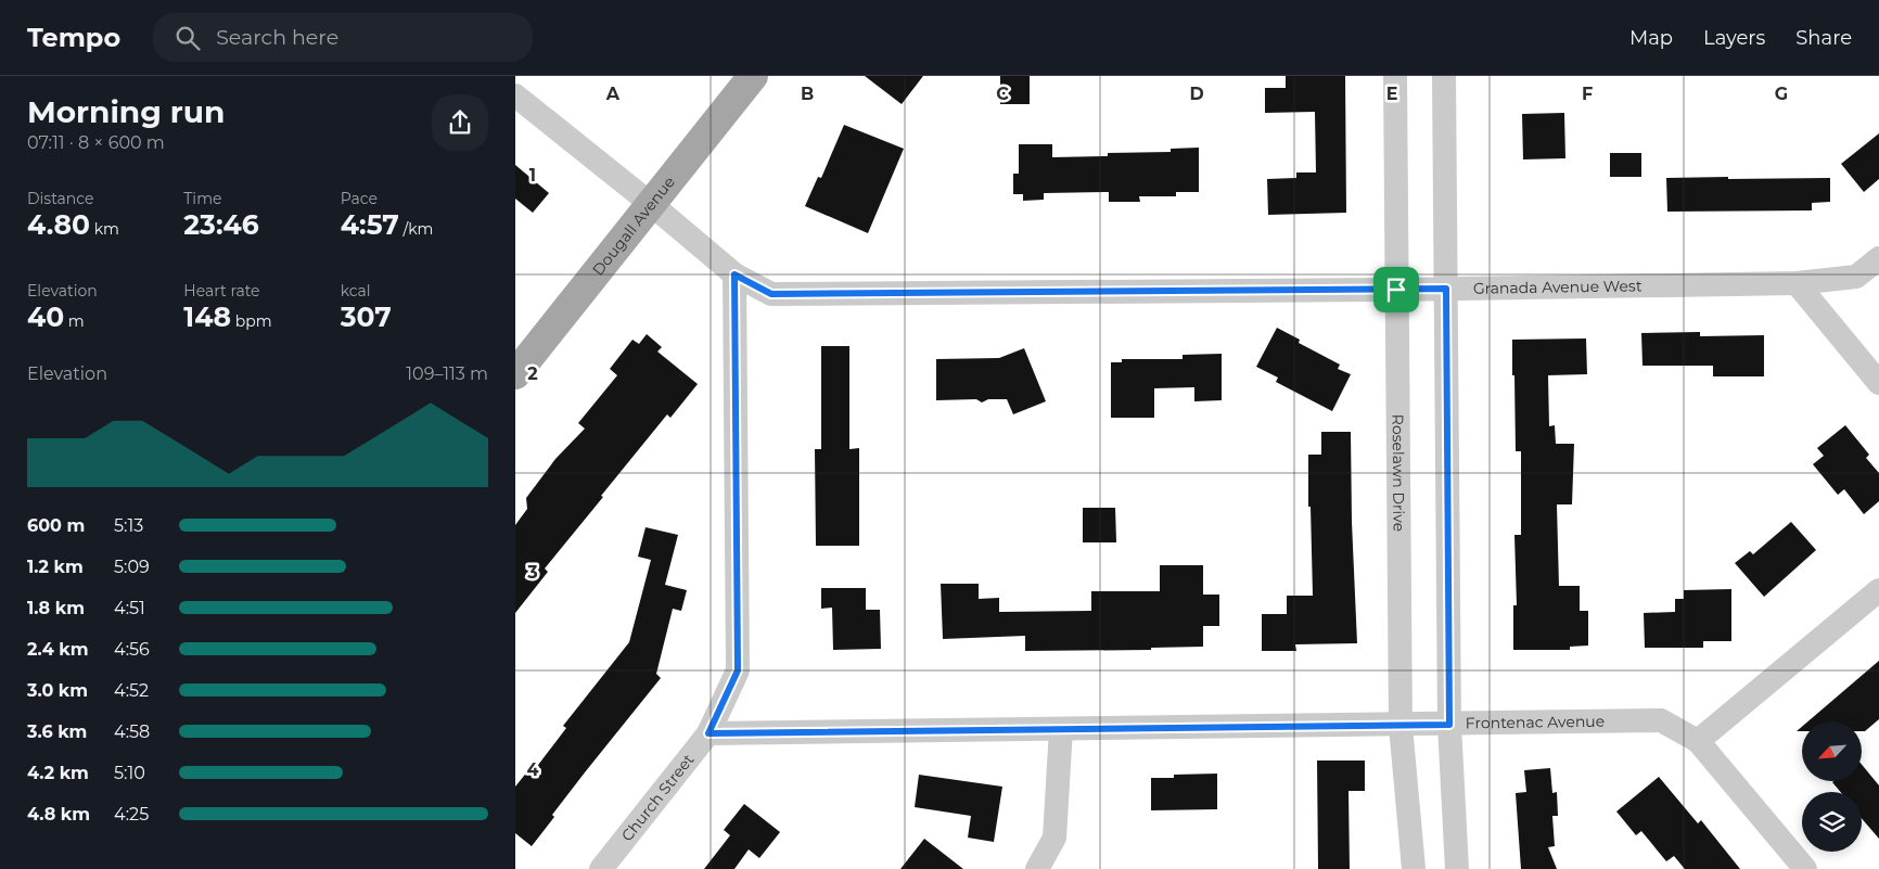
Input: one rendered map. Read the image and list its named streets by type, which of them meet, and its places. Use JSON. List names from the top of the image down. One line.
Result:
{"streets":{"main road":["Dougall Avenue"],"street":["Granada Avenue West","Roselawn Drive","Frontenac Avenue","Church Street"]},"crossings":[["Dougall Avenue","Granada Avenue West"],["Granada Avenue West","Roselawn Drive"],["Granada Avenue West","Church Street"],["Roselawn Drive","Frontenac Avenue"],["Frontenac Avenue","Church Street"]],"north":"bottom left","page":{"header":"Tempo","search":"Search here","nav":["Map","Layers","Share"],"heading":["Morning run","07:11 · 8 × 600 m"],"stats":[["Distance","4.80 km"],["Time","23:46"],["Pace","4:57 /km"],["Elevation","40 m"],["Heart rate","148 bpm"],["kcal","307"]],"chart":["Elevation","109–113 m"],"list":[{"name":"600 m","note":"5:13"},{"name":"1.2 km","note":"5:09"},{"name":"1.8 km","note":"4:51"},{"name":"2.4 km","note":"4:56"},{"name":"3.0 km","note":"4:52"},{"name":"3.6 km","note":"4:58"},{"name":"4.2 km","note":"5:10"},{"name":"4.8 km","note":"4:25"}]},"grid":{"columns":["A","B","C","D","E","F","G"],"rows":["1","2","3","4"]}}
